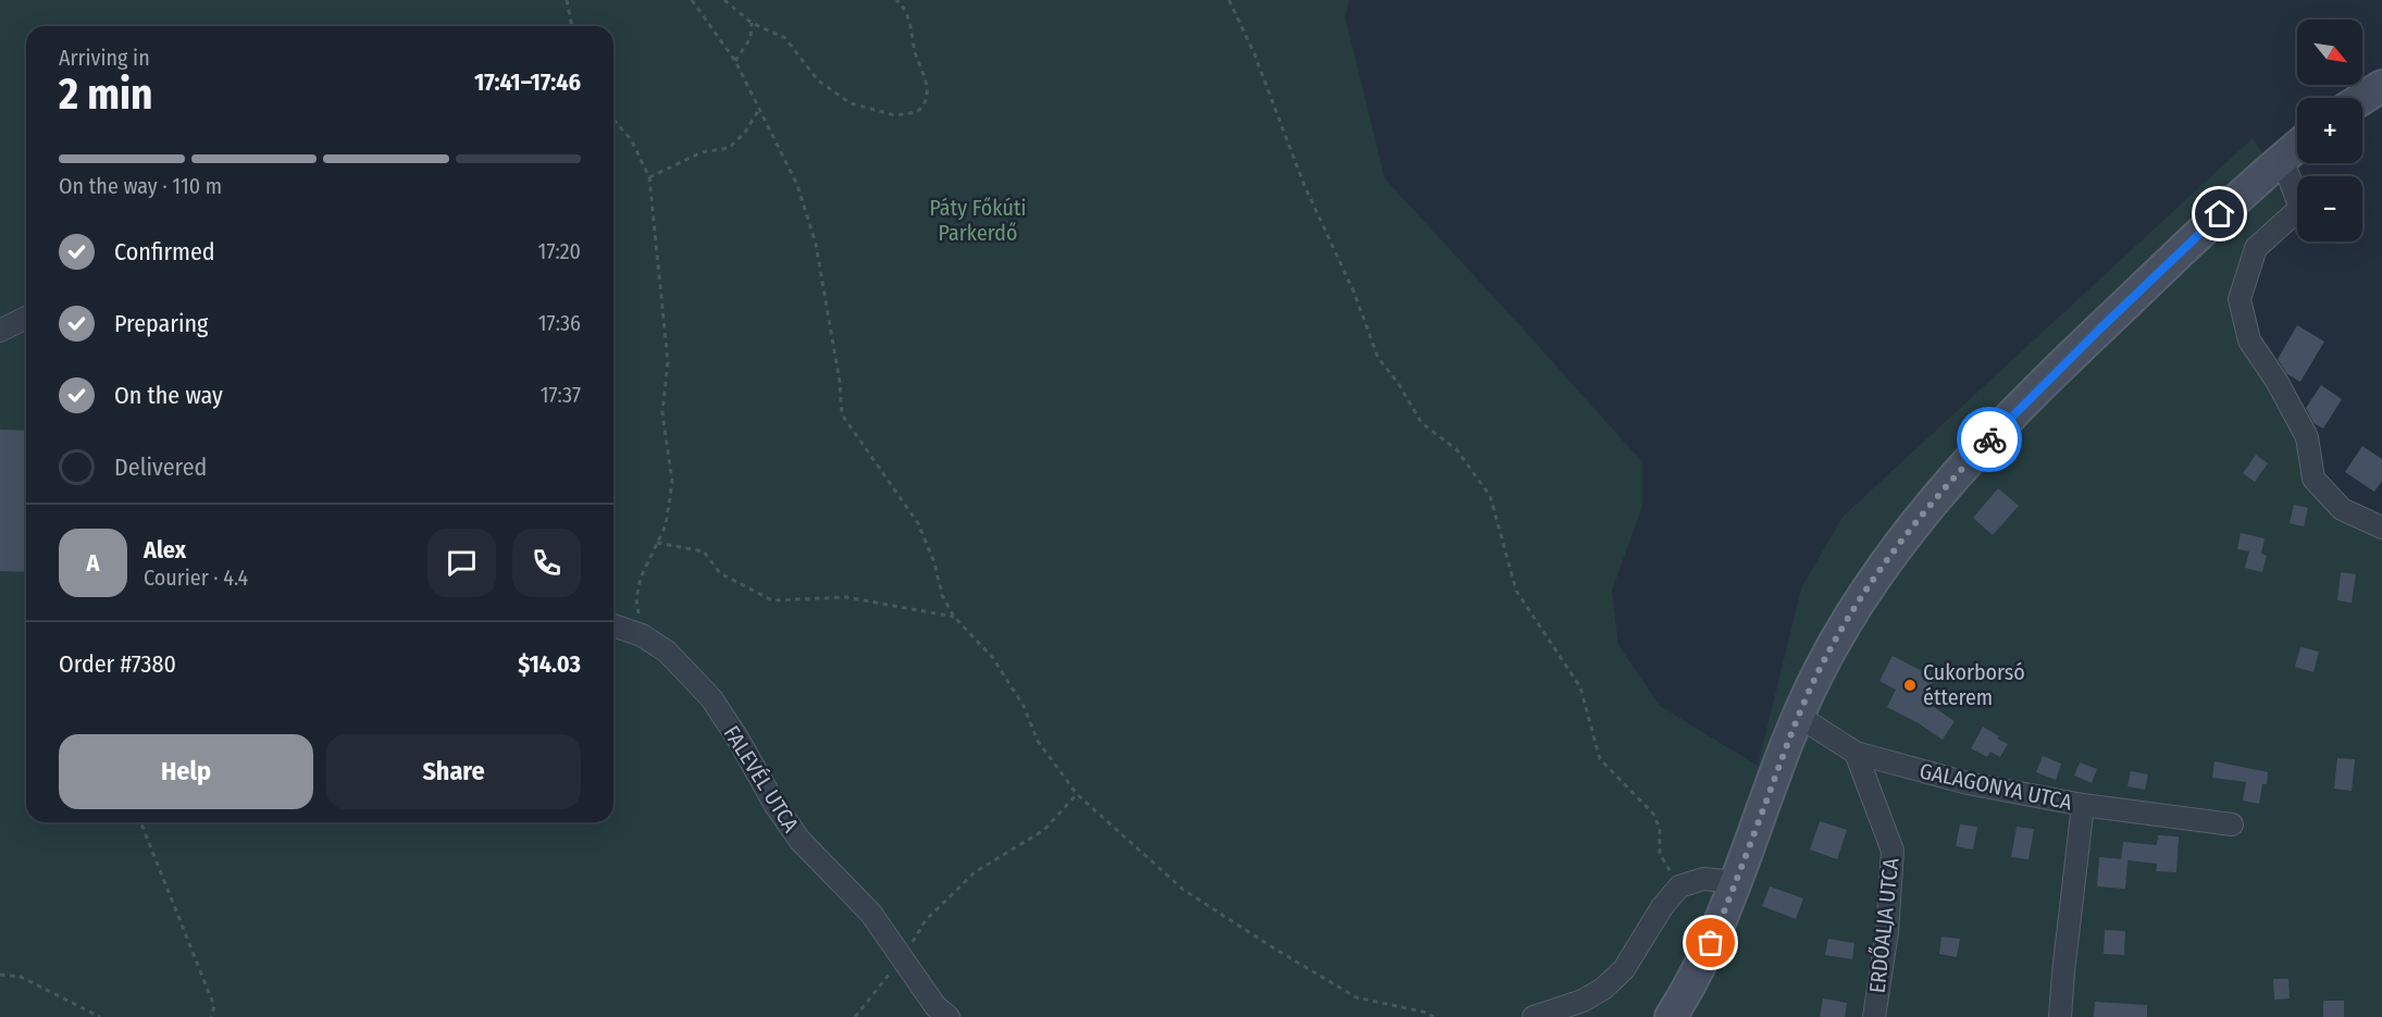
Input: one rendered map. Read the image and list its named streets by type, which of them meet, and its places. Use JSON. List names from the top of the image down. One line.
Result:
{"streets":{"street":["FALEVÉL UTCA","GALAGONYA UTCA","ERDŐALJA UTCA"]},"crossings":[["GALAGONYA UTCA","ERDŐALJA UTCA"]],"parks":["Páty Főkúti Parkerdő"],"places":["Cukorborsó étterem"],"north":"bottom right","page":{"map_buttons":["+","−"],"heading":["2 min","Arriving in","17:41–17:46"],"panel":["Alex","Courier · 4.4","Order #7380","$14.03"],"bar":"On the way · 110 m","list":[["Confirmed","17:20"],["Preparing","17:36"],["On the way","17:37"],"Delivered"],"round":"A","buttons":["Help","Share"]}}
